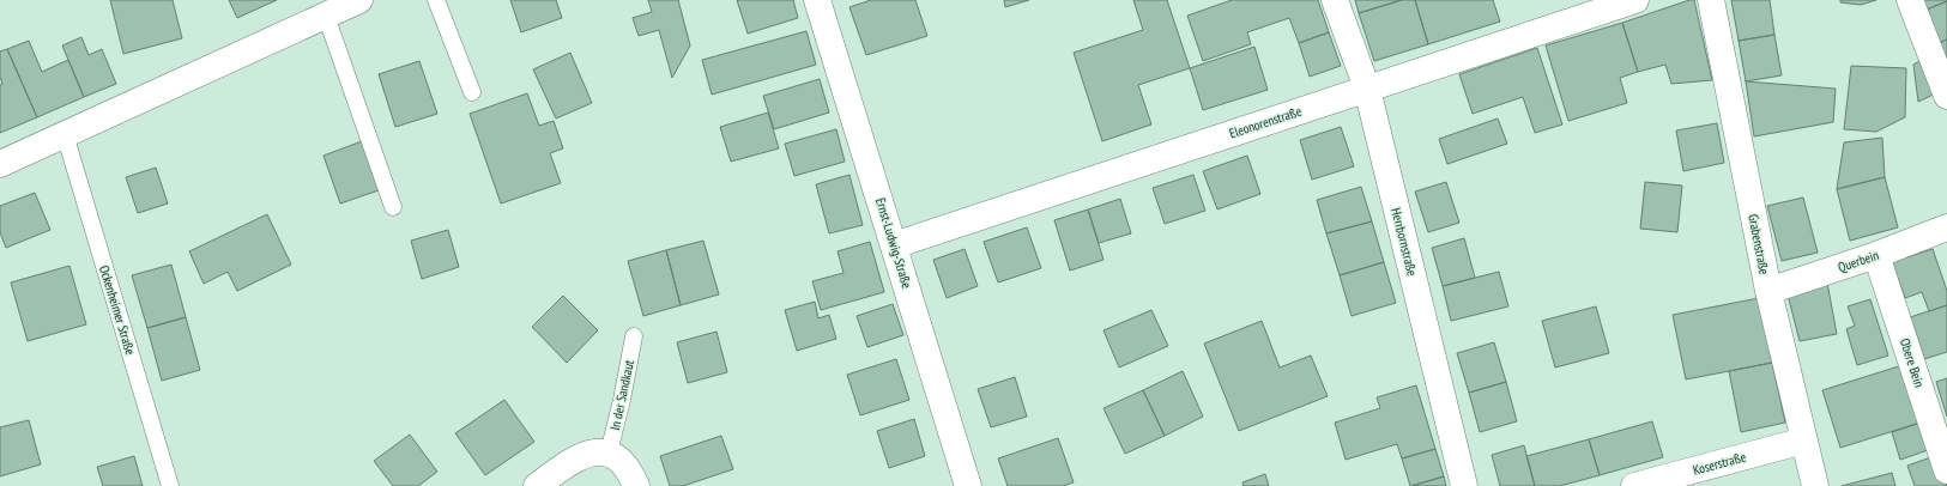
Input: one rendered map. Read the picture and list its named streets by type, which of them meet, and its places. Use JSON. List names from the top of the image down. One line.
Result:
{"streets":{"street":["Eleonorenstraße","Herrbornstraße","Ernst-Ludwig-Straße","Grabenstraße","Querbein","Obere Bein","Koserstraße"],"lane":["Ockenheimer Straße","In der Sandkaut"]},"crossings":[["Eleonorenstraße","Herrbornstraße"],["Eleonorenstraße","Ernst-Ludwig-Straße"],["Grabenstraße","Querbein"],["Grabenstraße","Koserstraße"],["Querbein","Obere Bein"]]}
